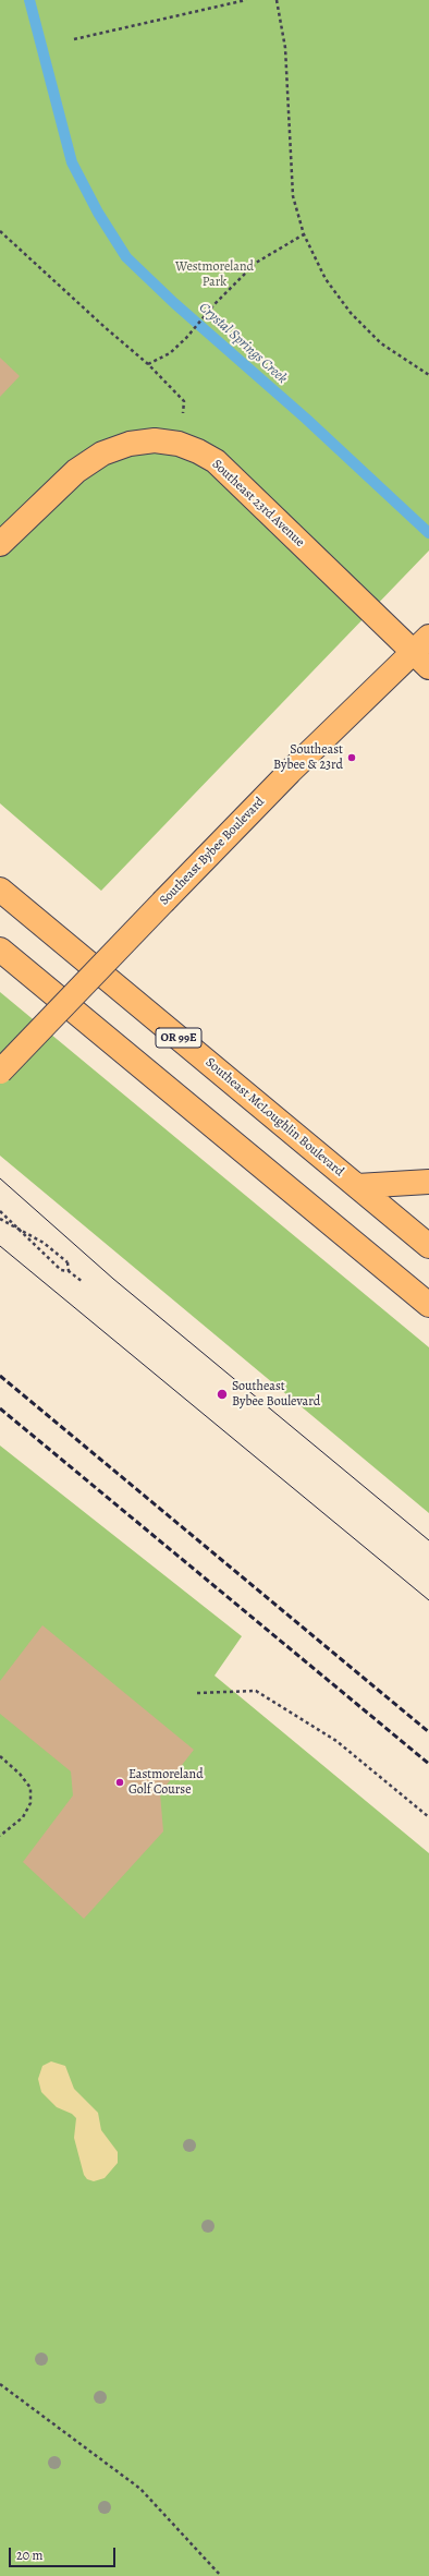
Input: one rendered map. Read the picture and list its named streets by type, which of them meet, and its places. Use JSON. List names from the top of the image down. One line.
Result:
{"streets":{"main road":["Southeast 23rd Avenue","Southeast Bybee Boulevard","OR 99E","Southeast McLoughlin Boulevard"]},"crossings":[["Southeast 23rd Avenue","Southeast Bybee Boulevard"]],"water":["Crystal Springs Creek"],"parks":["Westmoreland Park"],"places":["Southeast Bybee & 23rd","Southeast Bybee Boulevard","Eastmoreland Golf Course"],"scale_bar":"20 m"}
